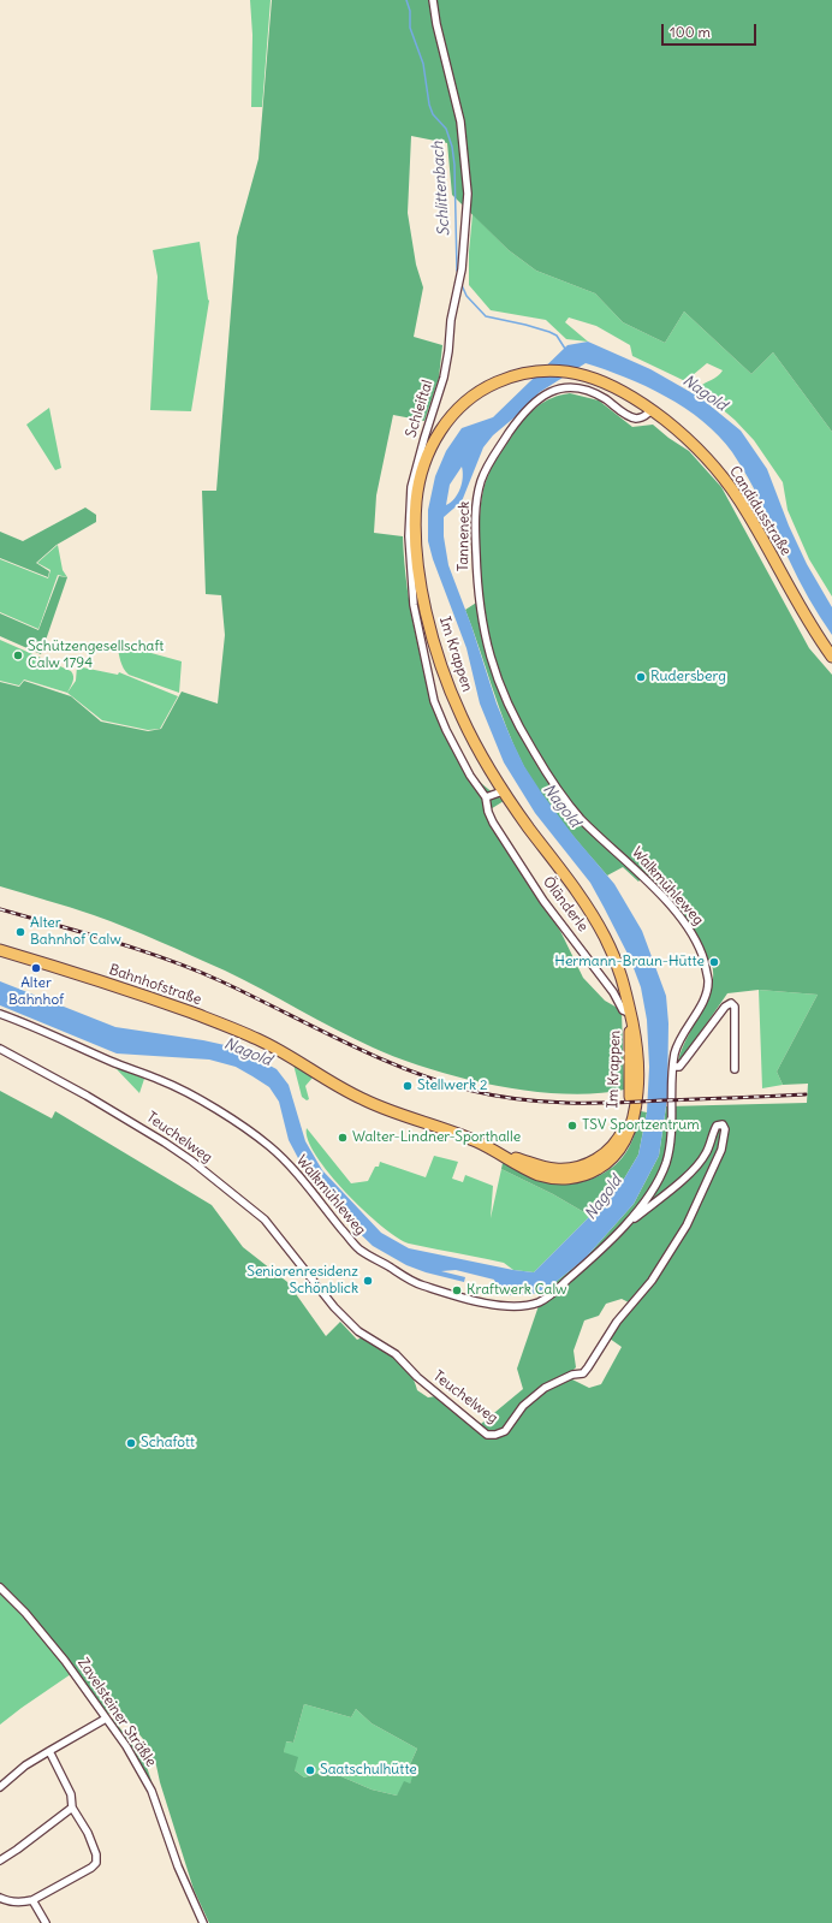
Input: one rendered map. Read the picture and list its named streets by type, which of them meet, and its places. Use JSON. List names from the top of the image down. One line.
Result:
{"streets":{"main road":["Candidusstraße","Im Krappen","Bahnhofstraße"],"street":["Schleiftal","Tanneneck","Walkmühleweg","Öländerle","Teuchelweg","Zavelsteiner Sträßle"]},"crossings":[["Schleiftal","Öländerle"],["Candidusstraße","Tanneneck"],["Candidusstraße","Im Krappen"],["Tanneneck","Walkmühleweg"],["Im Krappen","Öländerle"],["Im Krappen","Bahnhofstraße"],["Walkmühleweg","Teuchelweg"]],"water":["Schlittenbach","Nagold"],"places":["Schützengesellschaft Calw 1794","Rudersberg","Alter Bahnhof Calw","Hermann-Braun-Hütte","Alter Bahnhof","Stellwerk 2","TSV Sportzentrum","Walter-Lindner-Sporthalle","Seniorenresidenz Schönblick","Kraftwerk Calw","Schafott","Saatschulhütte"],"scale_bar":"100 m"}
